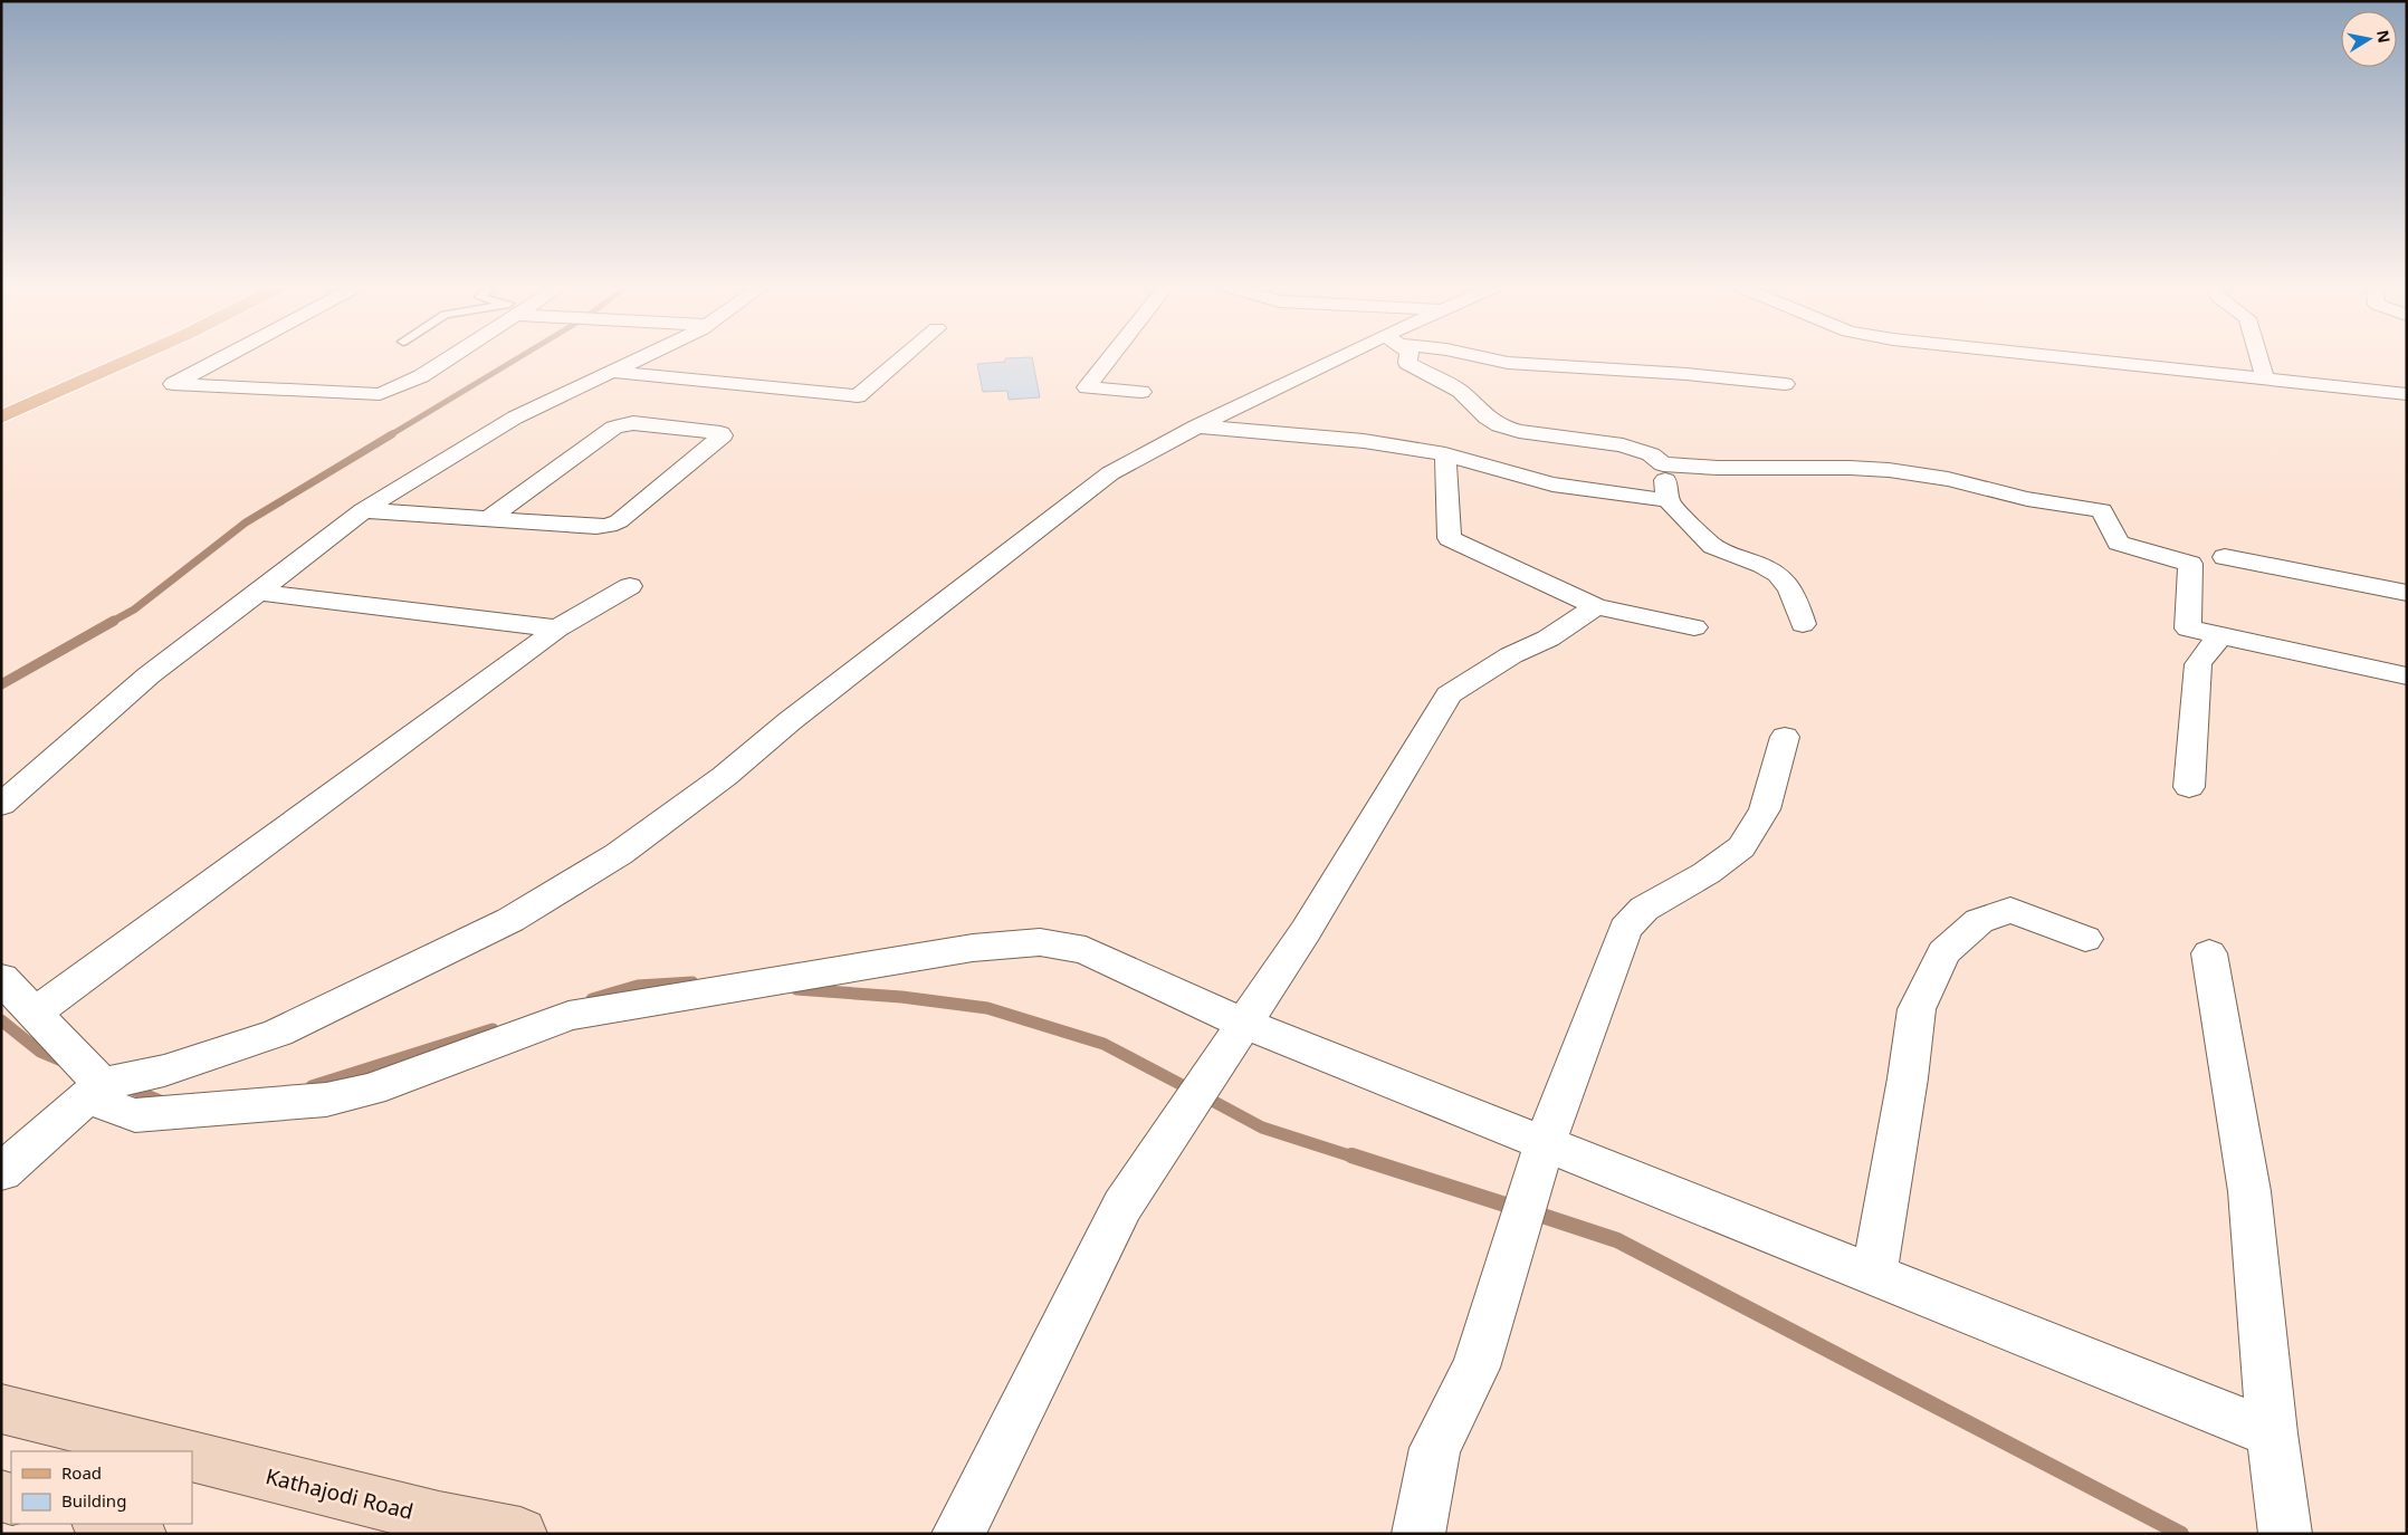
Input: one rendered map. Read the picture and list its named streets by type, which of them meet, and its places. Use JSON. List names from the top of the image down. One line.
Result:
{"streets":{"main road":["Kathajodi Road"]},"legend":["Road","Building"],"north":"right"}
